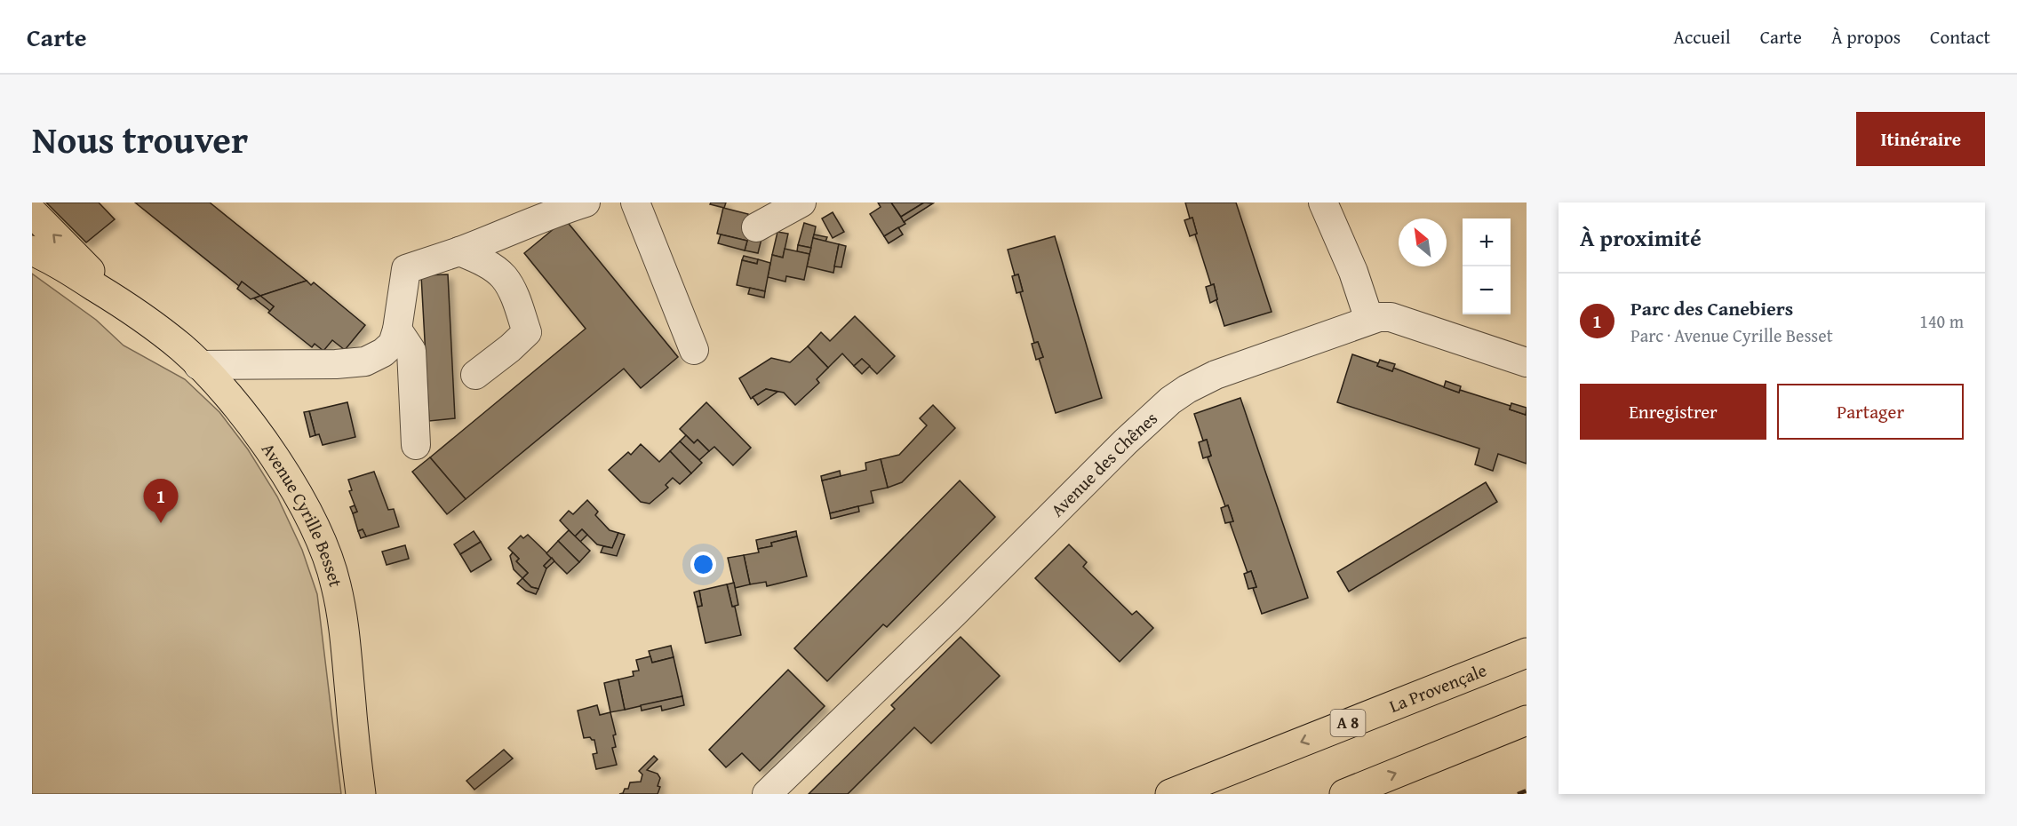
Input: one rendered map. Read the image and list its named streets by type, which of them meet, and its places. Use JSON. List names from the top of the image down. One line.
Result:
{"streets":{"main road":["Avenue Cyrille Besset","La Provençale","A 8"],"street":["Avenue des Chênes"]},"north":"top left","page":{"header":"Carte","nav":["Accueil","Carte","À propos","Contact"],"title":"Nous trouver","buttons":["Itinéraire",["Enregistrer","Partager"]],"heading":"À proximité","map_buttons":["+","−"],"list":[{"mark":"1","name":"Parc des Canebiers","note":"Parc · Avenue Cyrille Besset","value":"140 m"}],"pins":"1"}}
